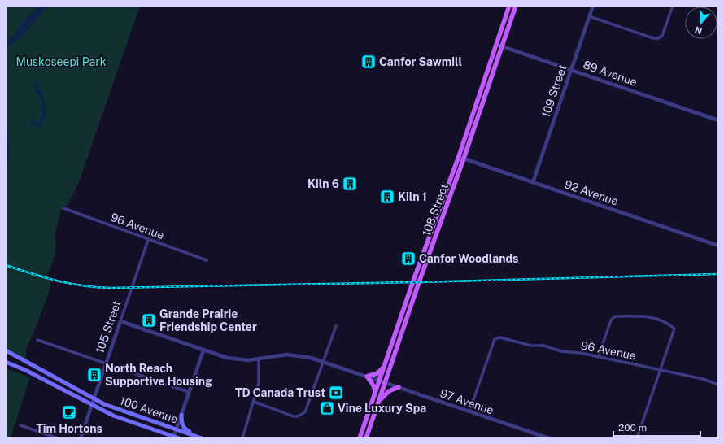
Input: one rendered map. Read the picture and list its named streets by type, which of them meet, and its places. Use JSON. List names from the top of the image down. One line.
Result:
{"streets":{"main road":["108 Street","100 Avenue"],"street":["89 Avenue","109 Street","92 Avenue","96 Avenue","105 Street","97 Avenue"]},"crossings":[["89 Avenue","109 Street"],["89 Avenue","108 Street"],["109 Street","92 Avenue"],["92 Avenue","108 Street"],["108 Street","97 Avenue"],["96 Avenue","105 Street"],["96 Avenue","97 Avenue"],["105 Street","97 Avenue"],["105 Street","100 Avenue"]],"parks":["Muskoseepi Park"],"places":{"building":["Canfor Sawmill","Kiln 6","Kiln 1","Canfor Woodlands","Grande Prairie Friendship Center","North Reach Supportive Housing"],"bank":["TD Canada Trust"],"shop":["Vine Luxury Spa"],"cafe":["Tim Hortons"]},"scale_bar":"200 m","north":"bottom"}
